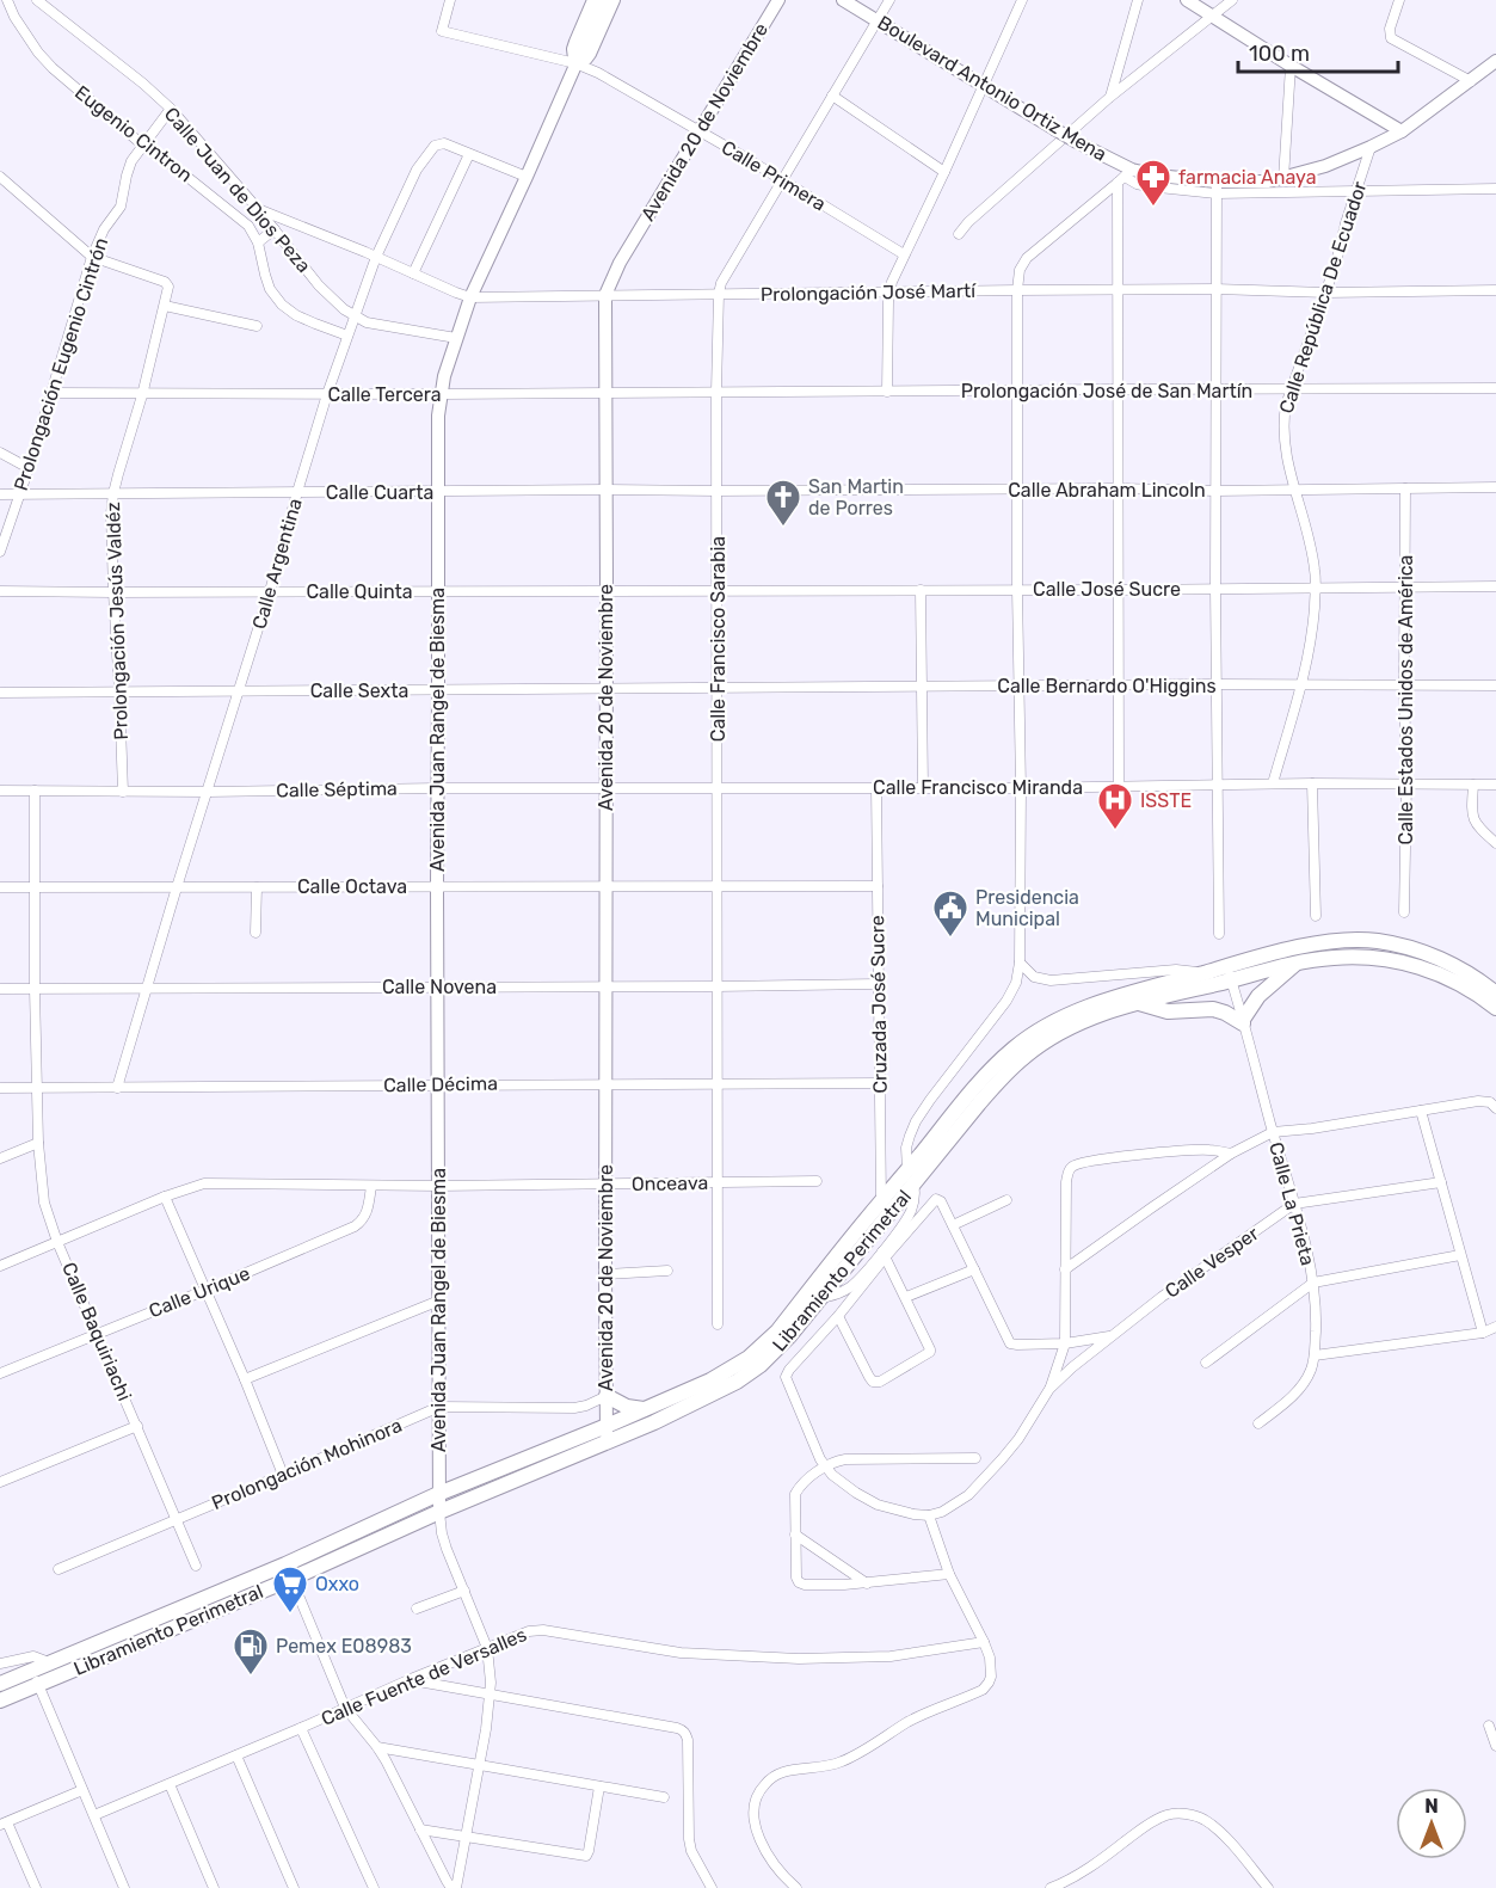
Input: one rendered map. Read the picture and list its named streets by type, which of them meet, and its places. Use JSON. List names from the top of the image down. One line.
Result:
{"streets":{"main road":["Libramiento Perimetral"],"street":["Boulevard Antonio Ortiz Mena","Avenida 20 de Noviembre","Eugenio Cintron","Calle Primera","Calle Juan de Dios Peza","Prolongación José Martí","Calle República De Ecuador","Prolongación Eugenio Cintrón","Prolongación José de San Martín","Calle Tercera","Calle Abraham Lincoln","Calle Cuarta","Calle Argentina","Calle José Sucre","Calle Quinta","Prolongación Jesús Valdéz","Calle Francisco Sarabia","Calle Bernardo O'Higgins","Calle Sexta","Calle Estados Unidos de América","Avenida Juan Rangel de Biesma","Calle Francisco Miranda","Calle Séptima","Calle Octava","Calle Novena","Cruzada José Sucre","Calle Décima","Onceava","Calle La Prieta","Calle Vesper","Calle Urique","Calle Baquiriachi","Prolongación Mohinora","Calle Fuente de Versalles"]},"crossings":[["Boulevard Antonio Ortiz Mena","Calle República De Ecuador"],["Boulevard Antonio Ortiz Mena","Calle Francisco Sarabia"],["Avenida 20 de Noviembre","Calle Primera"],["Avenida 20 de Noviembre","Prolongación José Martí"],["Avenida 20 de Noviembre","Calle Tercera"],["Avenida 20 de Noviembre","Calle Cuarta"],["Avenida 20 de Noviembre","Calle Quinta"],["Avenida 20 de Noviembre","Calle Sexta"],["Avenida 20 de Noviembre","Calle Séptima"],["Avenida 20 de Noviembre","Calle Octava"],["Avenida 20 de Noviembre","Calle Novena"],["Avenida 20 de Noviembre","Calle Décima"],["Avenida 20 de Noviembre","Onceava"],["Avenida 20 de Noviembre","Libramiento Perimetral"],["Avenida 20 de Noviembre","Prolongación Mohinora"],["Eugenio Cintron","Prolongación Eugenio Cintrón"],["Calle Primera","Calle Francisco Sarabia"],["Calle Primera","Avenida Juan Rangel de Biesma"],["Calle Juan de Dios Peza","Prolongación José Martí"],["Calle Juan de Dios Peza","Prolongación Eugenio Cintrón"],["Calle Juan de Dios Peza","Calle Argentina"],["Calle Juan de Dios Peza","Avenida Juan Rangel de Biesma"],["Prolongación José Martí","Calle República De Ecuador"],["Prolongación José Martí","Calle Argentina"],["Prolongación José Martí","Calle Francisco Sarabia"],["Prolongación José Martí","Avenida Juan Rangel de Biesma"],["Calle República De Ecuador","Prolongación José de San Martín"],["Calle República De Ecuador","Calle Abraham Lincoln"],["Calle República De Ecuador","Calle José Sucre"],["Calle República De Ecuador","Calle Bernardo O'Higgins"],["Calle República De Ecuador","Calle Francisco Miranda"],["Prolongación Eugenio Cintrón","Calle Tercera"],["Prolongación Eugenio Cintrón","Calle Cuarta"],["Prolongación Eugenio Cintrón","Prolongación Jesús Valdéz"],["Prolongación José de San Martín","Calle Tercera"],["Prolongación José de San Martín","Calle Francisco Sarabia"],["Calle Tercera","Calle Argentina"],["Calle Tercera","Prolongación Jesús Valdéz"],["Calle Tercera","Calle Francisco Sarabia"],["Calle Tercera","Avenida Juan Rangel de Biesma"],["Calle Abraham Lincoln","Calle Cuarta"],["Calle Abraham Lincoln","Calle Francisco Sarabia"],["Calle Abraham Lincoln","Calle Estados Unidos de América"],["Calle Cuarta","Calle Argentina"],["Calle Cuarta","Prolongación Jesús Valdéz"],["Calle Cuarta","Calle Francisco Sarabia"],["Calle Cuarta","Avenida Juan Rangel de Biesma"],["Calle Argentina","Calle Quinta"],["Calle Argentina","Calle Sexta"],["Calle Argentina","Avenida Juan Rangel de Biesma"],["Calle Argentina","Calle Séptima"],["Calle Argentina","Calle Octava"],["Calle Argentina","Calle Novena"],["Calle Argentina","Calle Décima"],["Calle José Sucre","Calle Quinta"],["Calle José Sucre","Calle Francisco Sarabia"],["Calle José Sucre","Calle Estados Unidos de América"],["Calle Quinta","Prolongación Jesús Valdéz"],["Calle Quinta","Calle Francisco Sarabia"],["Calle Quinta","Avenida Juan Rangel de Biesma"],["Prolongación Jesús Valdéz","Calle Sexta"],["Prolongación Jesús Valdéz","Calle Séptima"],["Calle Francisco Sarabia","Calle Bernardo O'Higgins"],["Calle Francisco Sarabia","Calle Sexta"],["Calle Francisco Sarabia","Calle Francisco Miranda"],["Calle Francisco Sarabia","Calle Séptima"],["Calle Francisco Sarabia","Calle Octava"],["Calle Francisco Sarabia","Calle Novena"],["Calle Francisco Sarabia","Calle Décima"],["Calle Francisco Sarabia","Onceava"],["Calle Bernardo O'Higgins","Calle Sexta"],["Calle Bernardo O'Higgins","Calle Estados Unidos de América"],["Calle Sexta","Avenida Juan Rangel de Biesma"],["Calle Estados Unidos de América","Calle Francisco Miranda"],["Avenida Juan Rangel de Biesma","Calle Séptima"],["Avenida Juan Rangel de Biesma","Calle Octava"],["Avenida Juan Rangel de Biesma","Calle Novena"],["Avenida Juan Rangel de Biesma","Calle Décima"],["Avenida Juan Rangel de Biesma","Onceava"],["Avenida Juan Rangel de Biesma","Libramiento Perimetral"],["Avenida Juan Rangel de Biesma","Prolongación Mohinora"],["Calle Francisco Miranda","Calle Séptima"],["Calle Francisco Miranda","Cruzada José Sucre"],["Calle Séptima","Calle Baquiriachi"],["Calle Octava","Cruzada José Sucre"],["Calle Octava","Calle Baquiriachi"],["Calle Novena","Cruzada José Sucre"],["Calle Novena","Calle Baquiriachi"],["Cruzada José Sucre","Calle Décima"],["Cruzada José Sucre","Libramiento Perimetral"],["Calle Décima","Calle Baquiriachi"],["Onceava","Calle Urique"],["Onceava","Calle Baquiriachi"],["Calle La Prieta","Calle Vesper"],["Calle La Prieta","Libramiento Perimetral"],["Calle Urique","Calle Baquiriachi"],["Calle Baquiriachi","Prolongación Mohinora"]],"places":{"pharmacy":["farmacia Anaya"],"church":["San Martin de Porres"],"hospital":["ISSTE"],"public building":["Presidencia Municipal"],"supermarket":["Oxxo"],"fuel station":["Pemex E08983"]},"scale_bar":"100 m","north":"top"}
